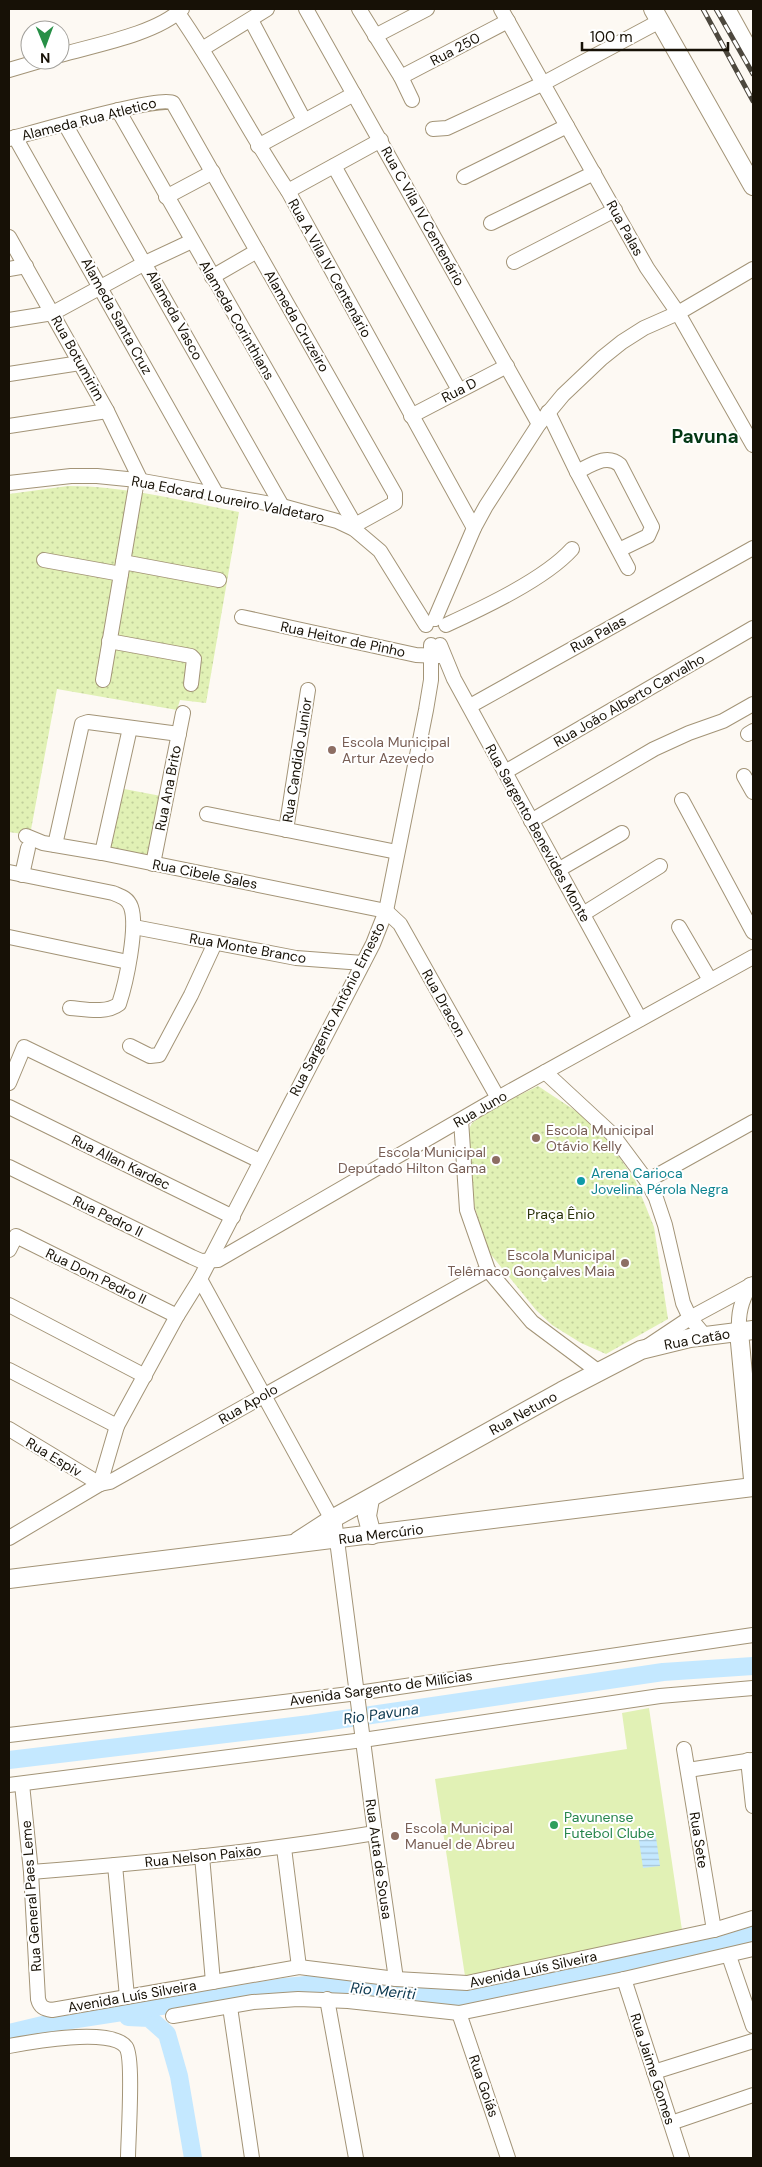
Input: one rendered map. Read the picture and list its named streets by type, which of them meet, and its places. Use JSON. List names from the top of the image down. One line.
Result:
{"streets":{"main road":["Rua Catão","Rua Netuno","Rua Mercúrio"],"street":["Rua 250","Alameda Rua Atletico","Rua C Vila IV Centenário","Rua Palas","Rua A Vila IV Centenário","Alameda Vasco","Alameda Santa Cruz","Alameda Corinthians","Alameda Cruzeiro","Rua Botumirim","Rua D","Rua Edcard Loureiro Valdetaro","Rua Heitor de Pinho","Rua João Alberto Carvalho","Rua Candido Junior","Rua Ana Brito","Rua Sargento Benevides Monte","Rua Cibele Sales","Rua Monte Branco","Rua Dracon","Rua Sargento Antônio Ernesto","Rua Juno","Rua Allan Kardec","Rua Pedro II","Rua Dom Pedro II","Rua Apolo","Rua Espiv","Avenida Sargento de Milícias","Rua Sete","Rua Nelson Paixão","Rua Auta de Sousa","Rua General Paes Leme","Avenida Luís Silveira","Rua Jaime Gomes","Rua Goiás"]},"crossings":[["Rua 250","Rua Palas"],["Alameda Rua Atletico","Alameda Vasco"],["Alameda Rua Atletico","Alameda Santa Cruz"],["Alameda Rua Atletico","Alameda Corinthians"],["Alameda Rua Atletico","Alameda Cruzeiro"],["Rua C Vila IV Centenário","Rua D"],["Rua Palas","Rua Sargento Benevides Monte"],["Rua A Vila IV Centenário","Rua D"],["Alameda Vasco","Rua Edcard Loureiro Valdetaro"],["Alameda Santa Cruz","Rua Edcard Loureiro Valdetaro"],["Alameda Corinthians","Alameda Cruzeiro"],["Alameda Corinthians","Rua Edcard Loureiro Valdetaro"],["Alameda Cruzeiro","Rua Edcard Loureiro Valdetaro"],["Rua Botumirim","Rua Edcard Loureiro Valdetaro"],["Rua Heitor de Pinho","Rua Sargento Benevides Monte"],["Rua Heitor de Pinho","Rua Sargento Antônio Ernesto"],["Rua João Alberto Carvalho","Rua Sargento Benevides Monte"],["Rua Ana Brito","Rua Cibele Sales"],["Rua Sargento Benevides Monte","Rua Sargento Antônio Ernesto"],["Rua Sargento Benevides Monte","Rua Juno"],["Rua Cibele Sales","Rua Dracon"],["Rua Cibele Sales","Rua Sargento Antônio Ernesto"],["Rua Monte Branco","Rua Sargento Antônio Ernesto"],["Rua Dracon","Rua Sargento Antônio Ernesto"],["Rua Dracon","Rua Juno"],["Rua Sargento Antônio Ernesto","Rua Juno"],["Rua Sargento Antônio Ernesto","Rua Allan Kardec"],["Rua Sargento Antônio Ernesto","Rua Pedro II"],["Rua Sargento Antônio Ernesto","Rua Dom Pedro II"],["Rua Sargento Antônio Ernesto","Rua Apolo"],["Rua Sargento Antônio Ernesto","Rua Espiv"],["Rua Sargento Antônio Ernesto","Rua Auta de Sousa"],["Rua Juno","Rua Pedro II"],["Rua Catão","Rua Netuno"],["Rua Apolo","Rua Espiv"],["Rua Apolo","Rua Auta de Sousa"],["Rua Netuno","Rua Mercúrio"],["Rua Netuno","Rua Auta de Sousa"],["Rua Mercúrio","Rua Auta de Sousa"],["Avenida Sargento de Milícias","Rua Auta de Sousa"],["Rua Sete","Avenida Luís Silveira"],["Rua Nelson Paixão","Rua Auta de Sousa"],["Rua Nelson Paixão","Rua General Paes Leme"],["Rua Auta de Sousa","Avenida Luís Silveira"],["Rua General Paes Leme","Avenida Luís Silveira"],["Avenida Luís Silveira","Rua Jaime Gomes"],["Avenida Luís Silveira","Rua Goiás"]],"districts":["Pavuna"],"water":["Rio Pavuna","Rio Meriti"],"parks":["Praça Ênio"],"places":["Escola Municipal Artur Azevedo","Escola Municipal Otávio Kelly","Escola Municipal Deputado Hilton Gama","Arena Carioca Jovelina Pérola Negra","Escola Municipal Telêmaco Gonçalves Maia","Pavunense Futebol Clube","Escola Municipal Manuel de Abreu"],"scale_bar":"100 m","north":"bottom"}
